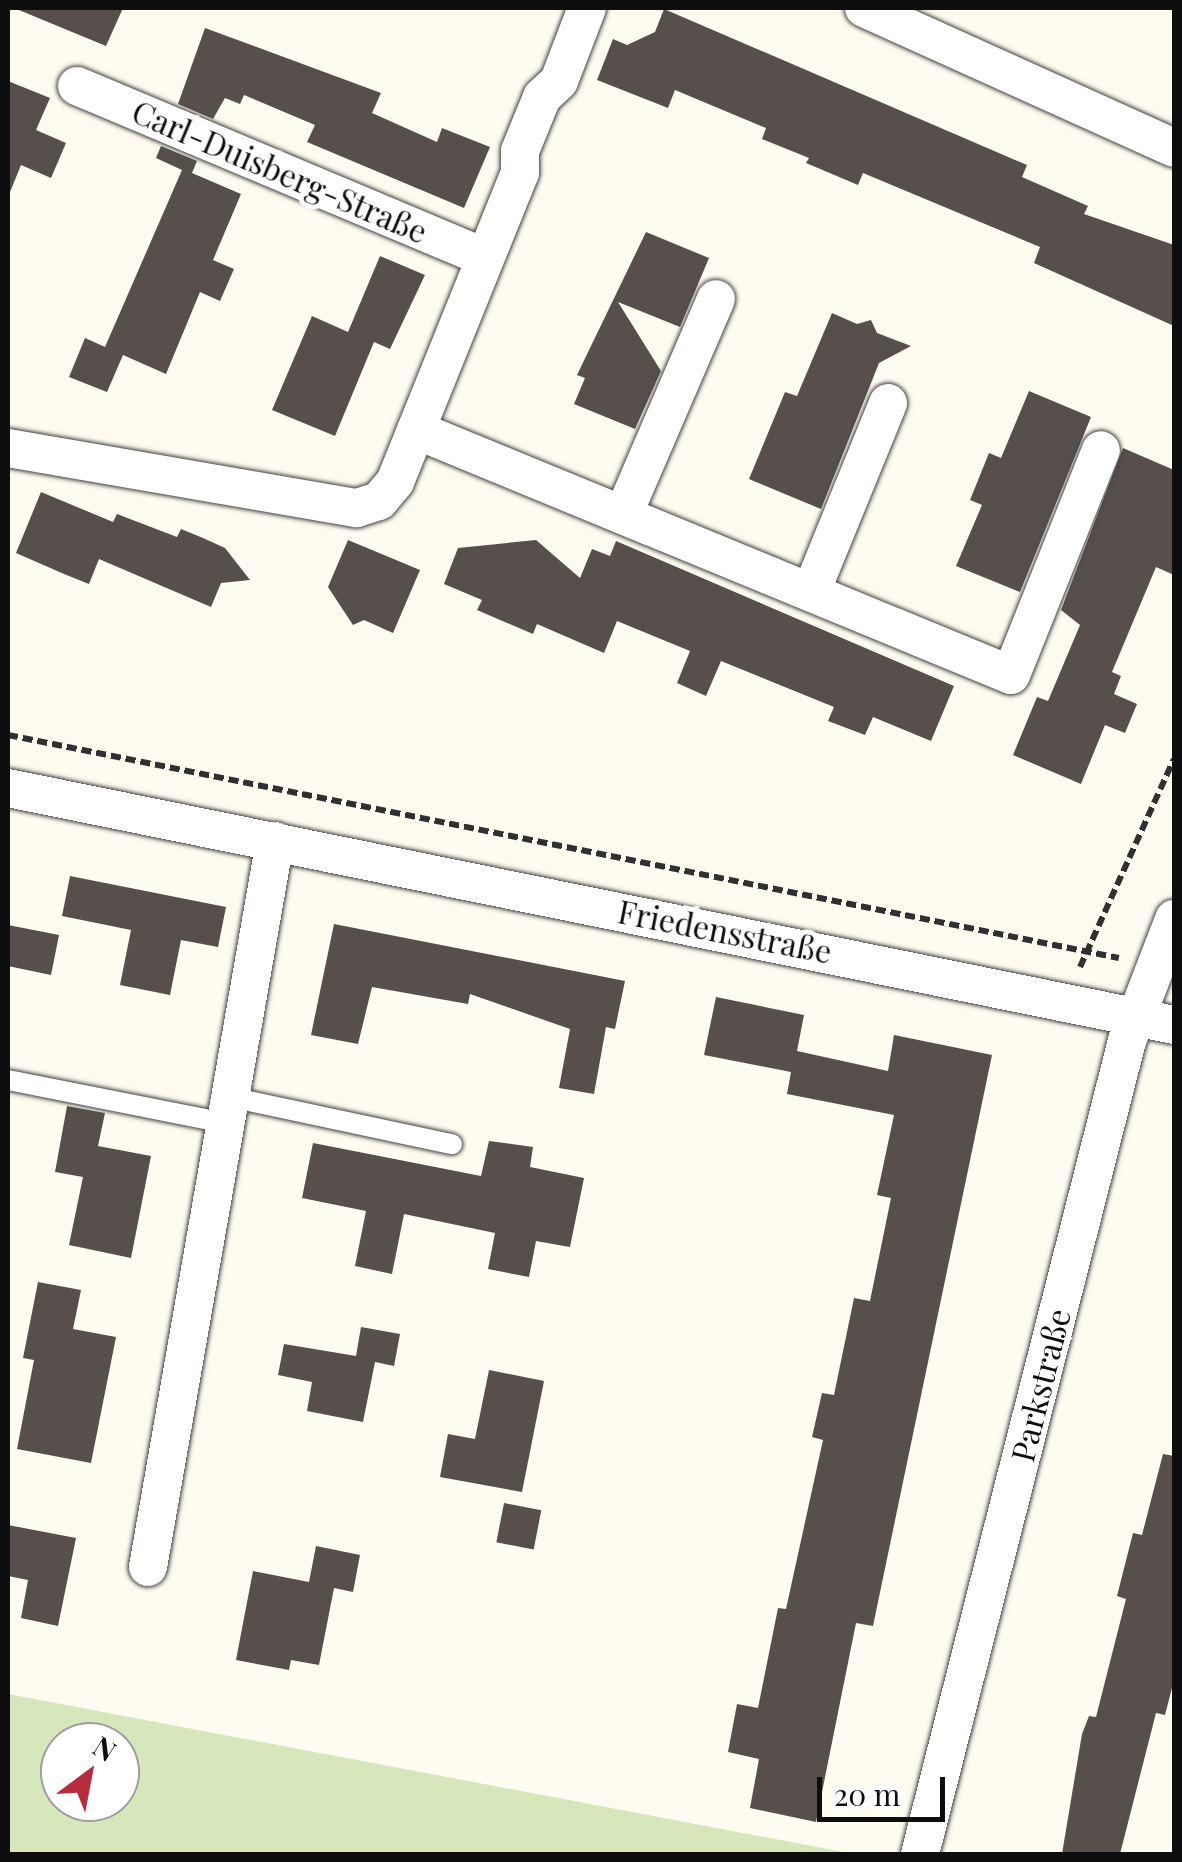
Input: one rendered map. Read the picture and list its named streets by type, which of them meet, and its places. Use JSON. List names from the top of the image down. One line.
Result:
{"streets":{"street":["Carl-Duisberg-Straße","Friedensstraße","Parkstraße"]},"crossings":[["Friedensstraße","Parkstraße"]],"scale_bar":"20 m","north":"top right"}
